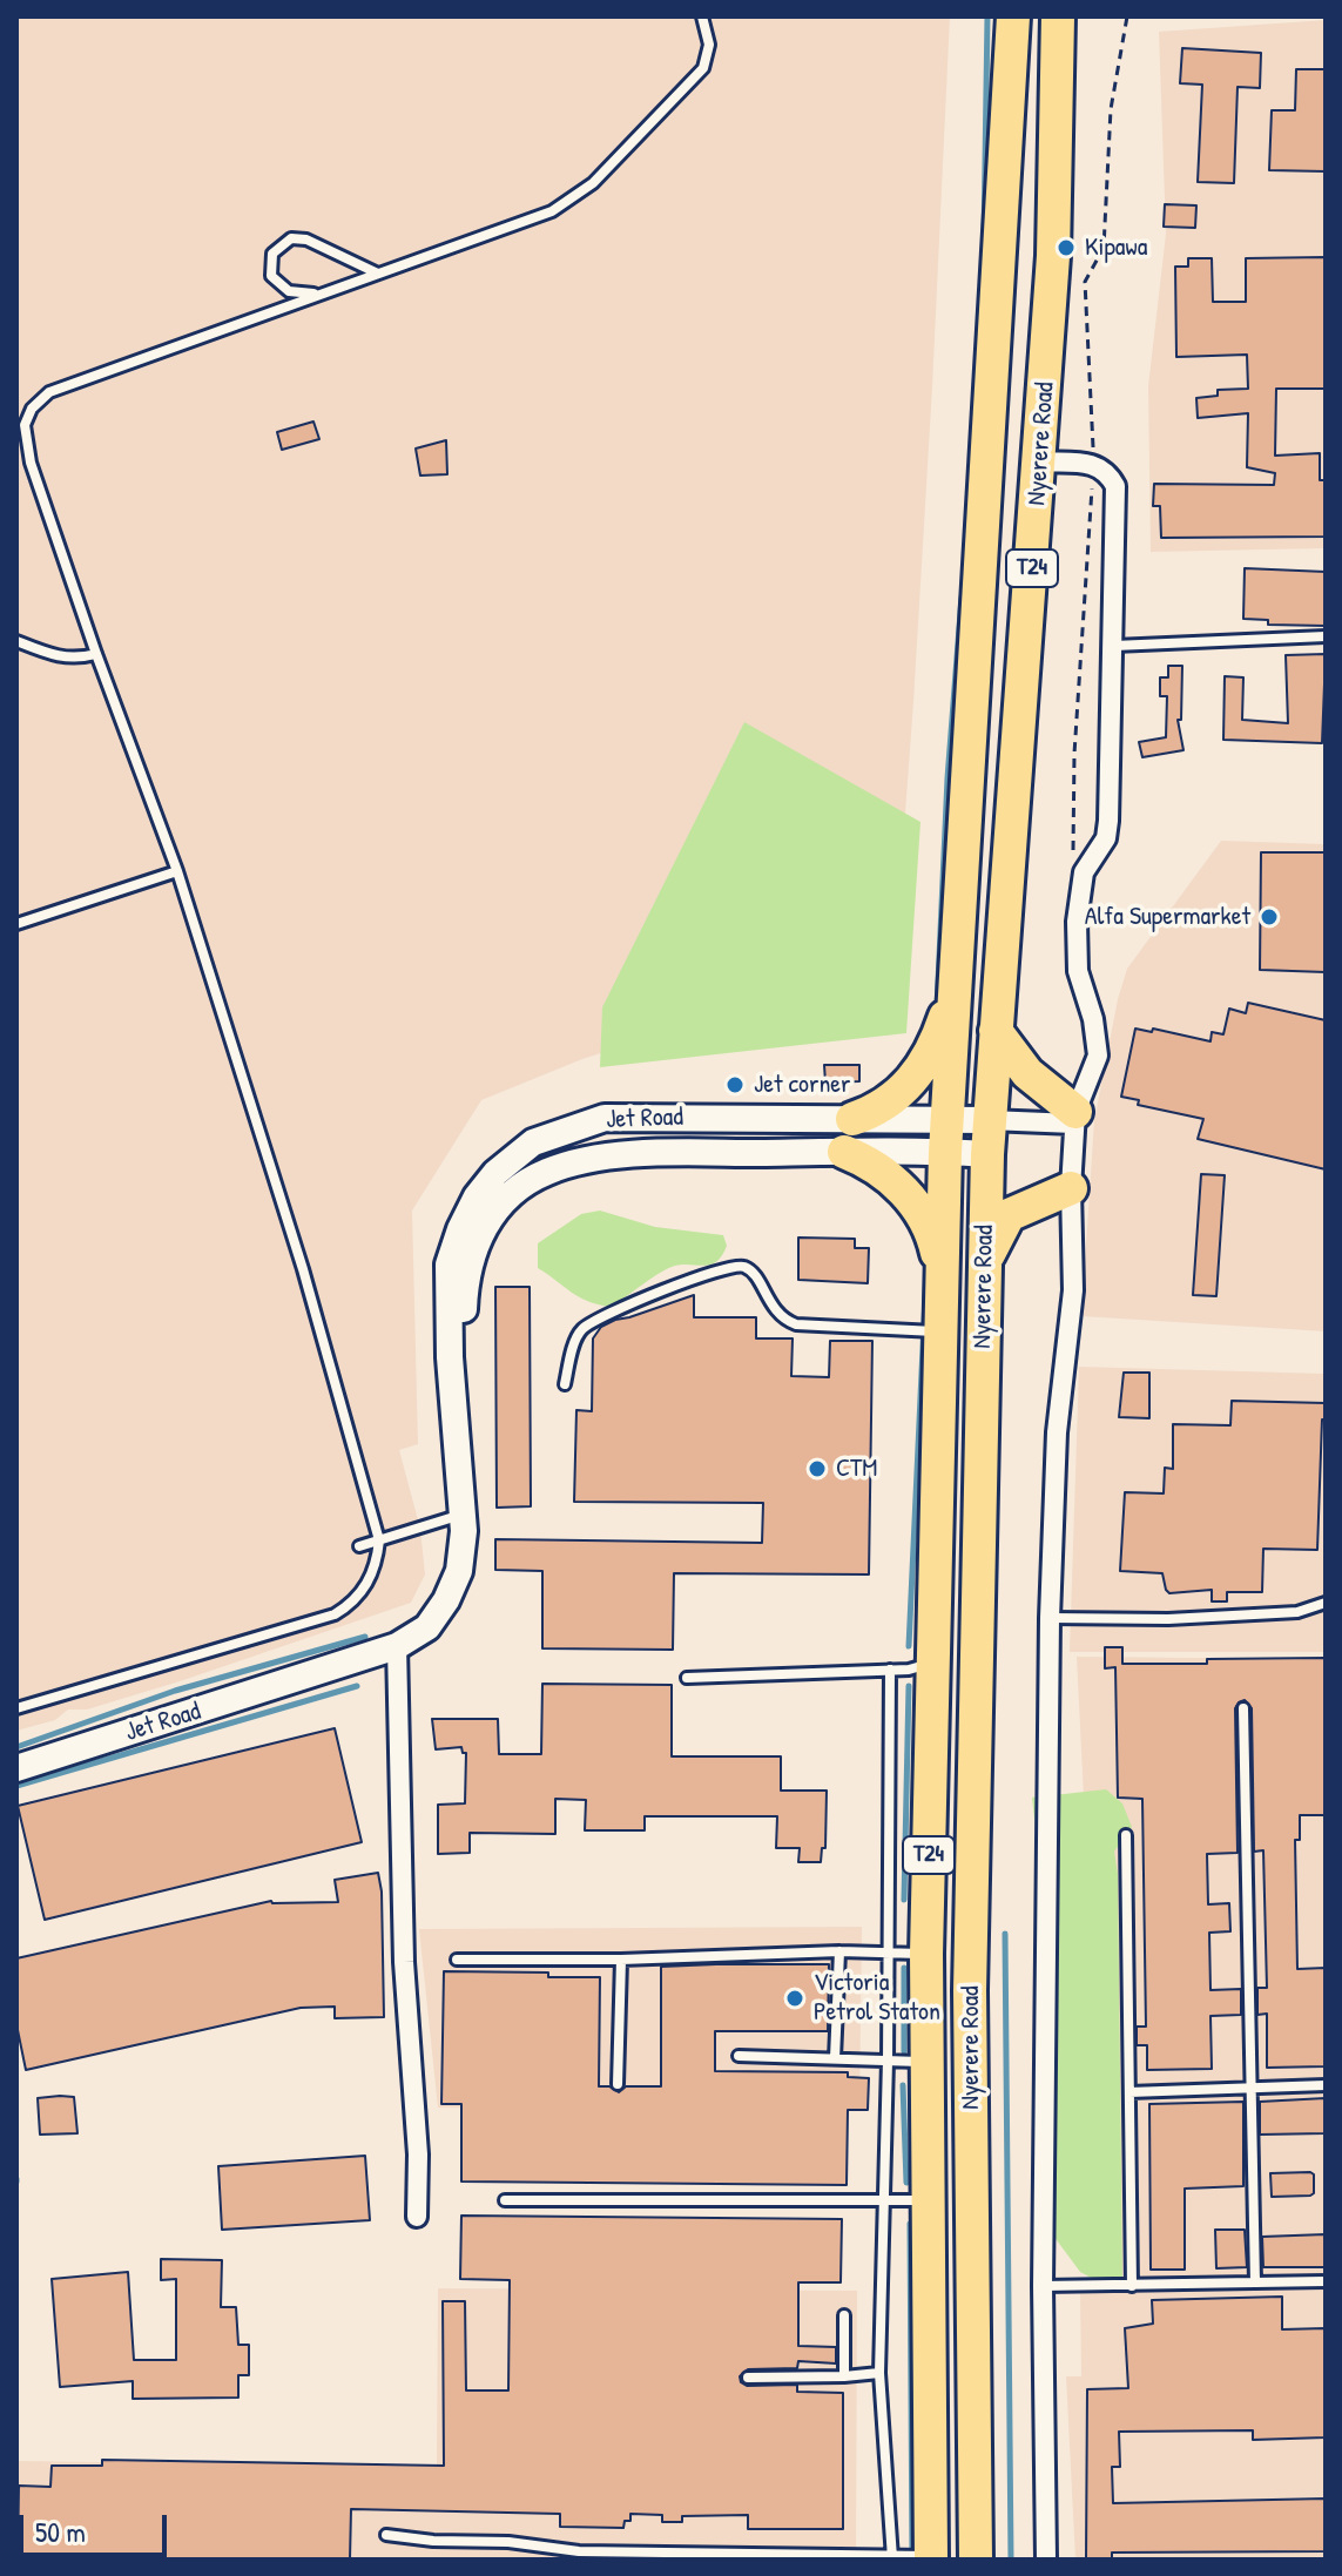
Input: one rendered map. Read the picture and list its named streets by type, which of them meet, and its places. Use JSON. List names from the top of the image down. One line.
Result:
{"streets":{"highway":["Nyerere Road","T24"],"main road":["Jet Road"]},"crossings":[["Nyerere Road","Jet Road"]],"places":["Kipawa","Alfa Supermarket","Jet corner","CTM","Victoria Petrol Staton"],"scale_bar":"50 m"}
